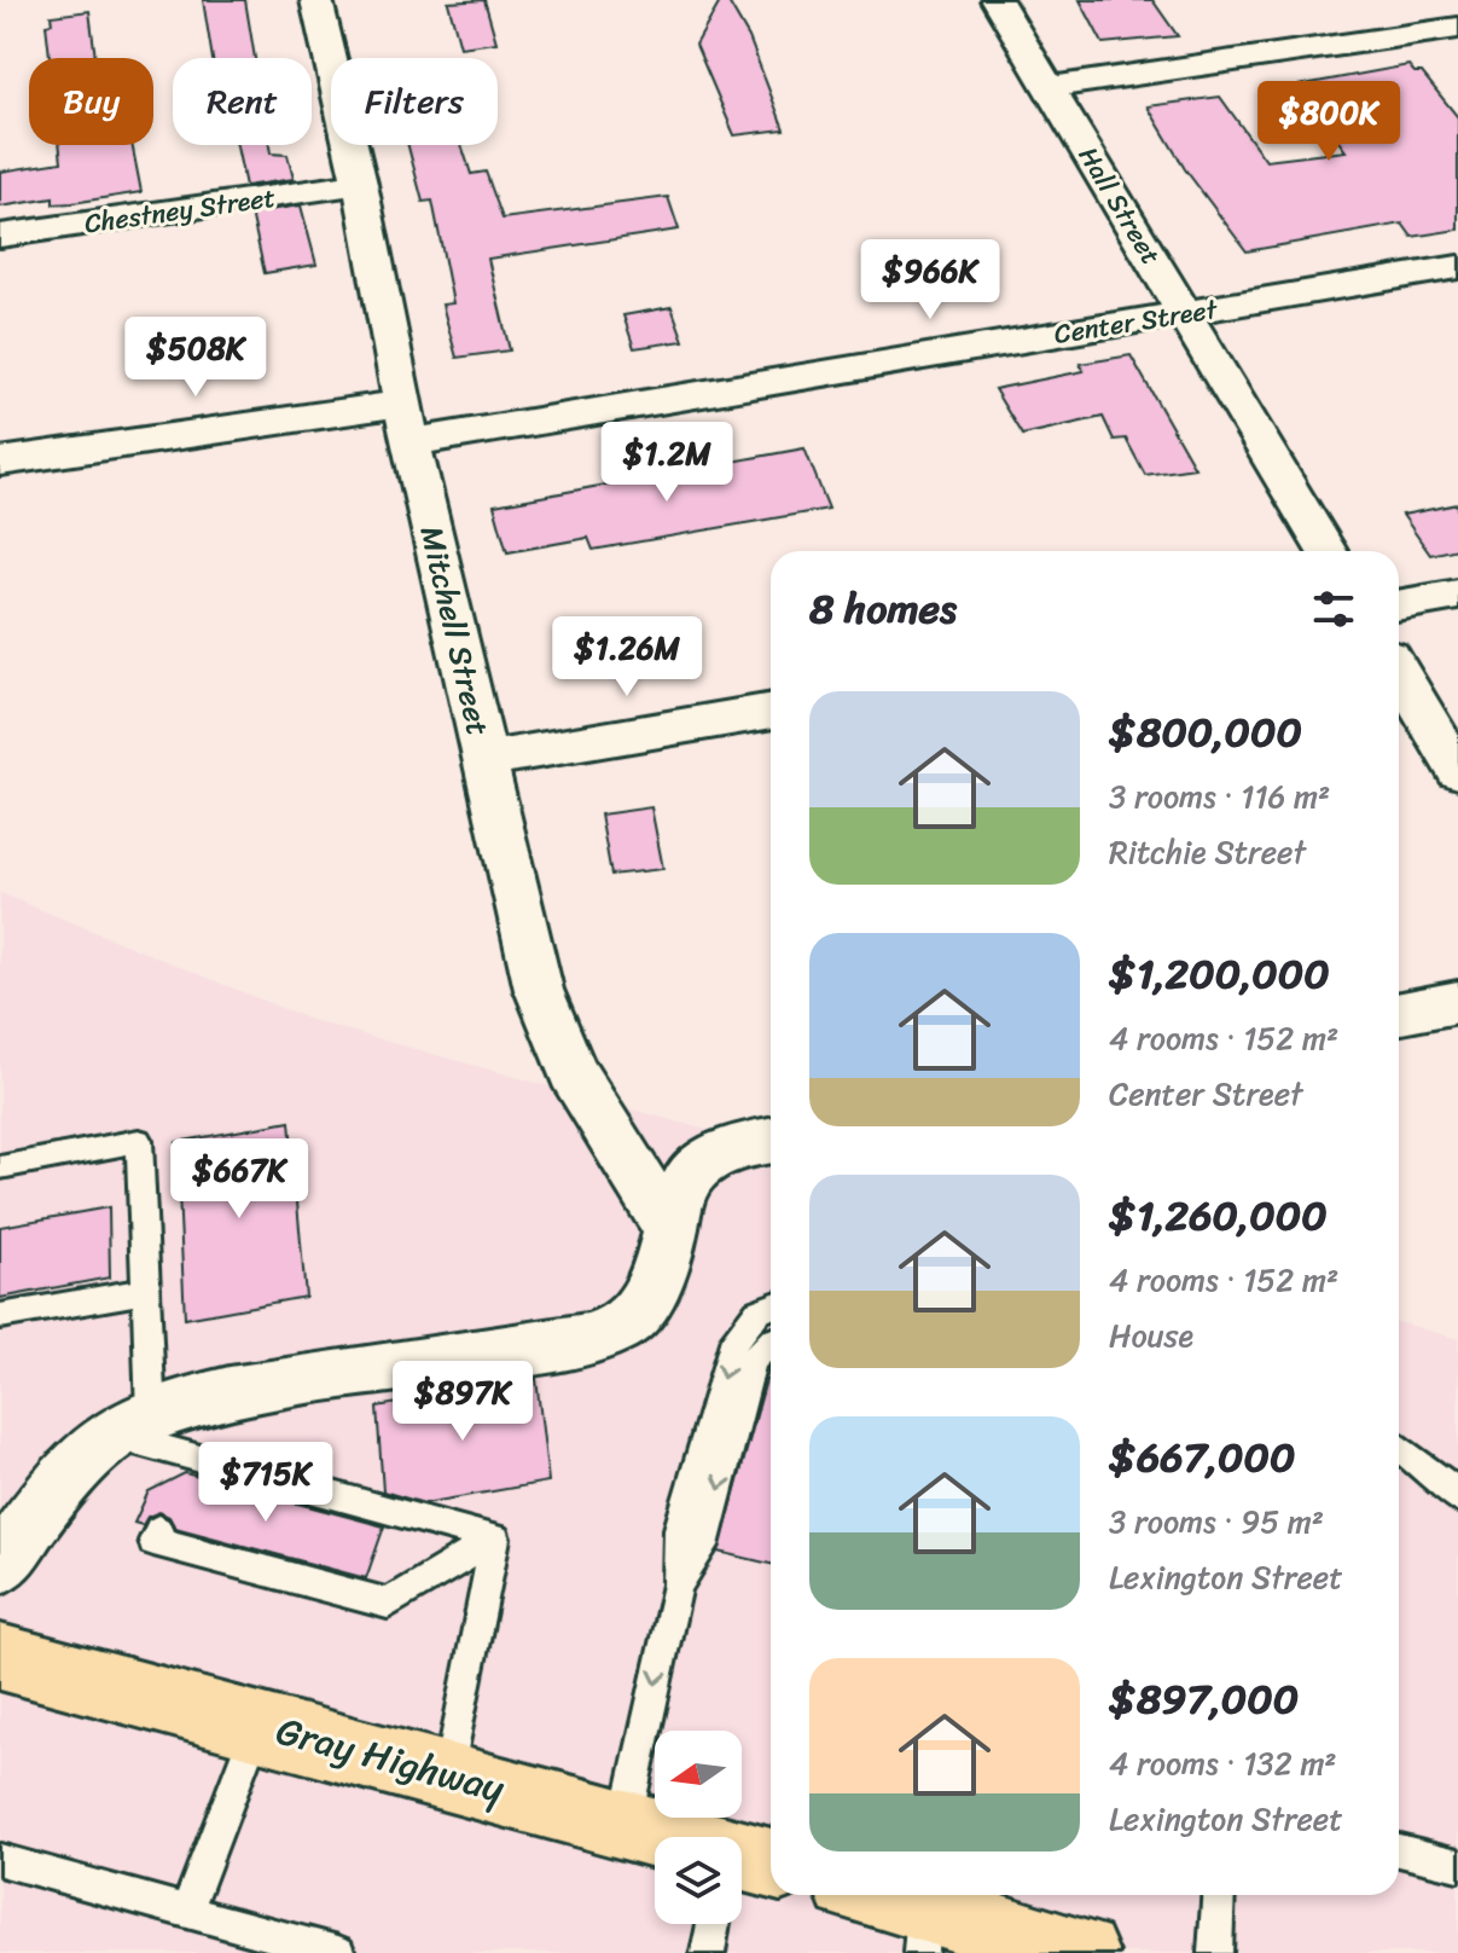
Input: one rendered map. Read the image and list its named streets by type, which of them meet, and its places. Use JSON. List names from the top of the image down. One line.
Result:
{"streets":{"highway":["Gray Highway"],"street":["Hall Street","Chestney Street","Center Street","Mitchell Street"]},"crossings":[["Hall Street","Center Street"],["Chestney Street","Mitchell Street"],["Center Street","Mitchell Street"]],"north":"left","page":{"chip":["Buy","Rent","Filters"],"price":["$800K","$966K","$508K","$1.2M","$1.26M","$667K","$897K","$715K"],"heading":"8 homes","list":[{"name":"$800,000","note":"3 rooms · 116 m² · Ritchie Street"},{"name":"$1,200,000","note":"4 rooms · 152 m² · Center Street"},{"name":"$1,260,000","note":"4 rooms · 152 m² · House"},{"name":"$667,000","note":"3 rooms · 95 m² · Lexington Street"},{"name":"$897,000","note":"4 rooms · 132 m² · Lexington Street"}]}}
